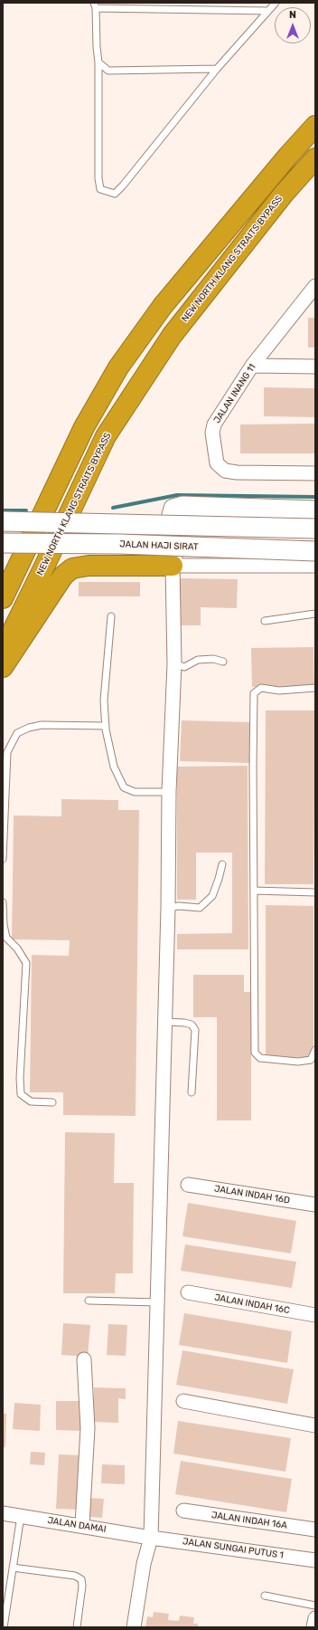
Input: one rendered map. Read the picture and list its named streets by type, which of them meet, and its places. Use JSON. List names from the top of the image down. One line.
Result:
{"streets":{"highway":["NEW NORTH KLANG STRAITS BYPASS"],"main road":["JALAN HAJI SIRAT"],"street":["JALAN INANG 11","JALAN INDAH 16D","JALAN INDAH 16C","JALAN INDAH 16A","JALAN DAMAI","JALAN SUNGAI PUTUS 1"]},"crossings":[["JALAN DAMAI","JALAN SUNGAI PUTUS 1"]],"north":"top"}
